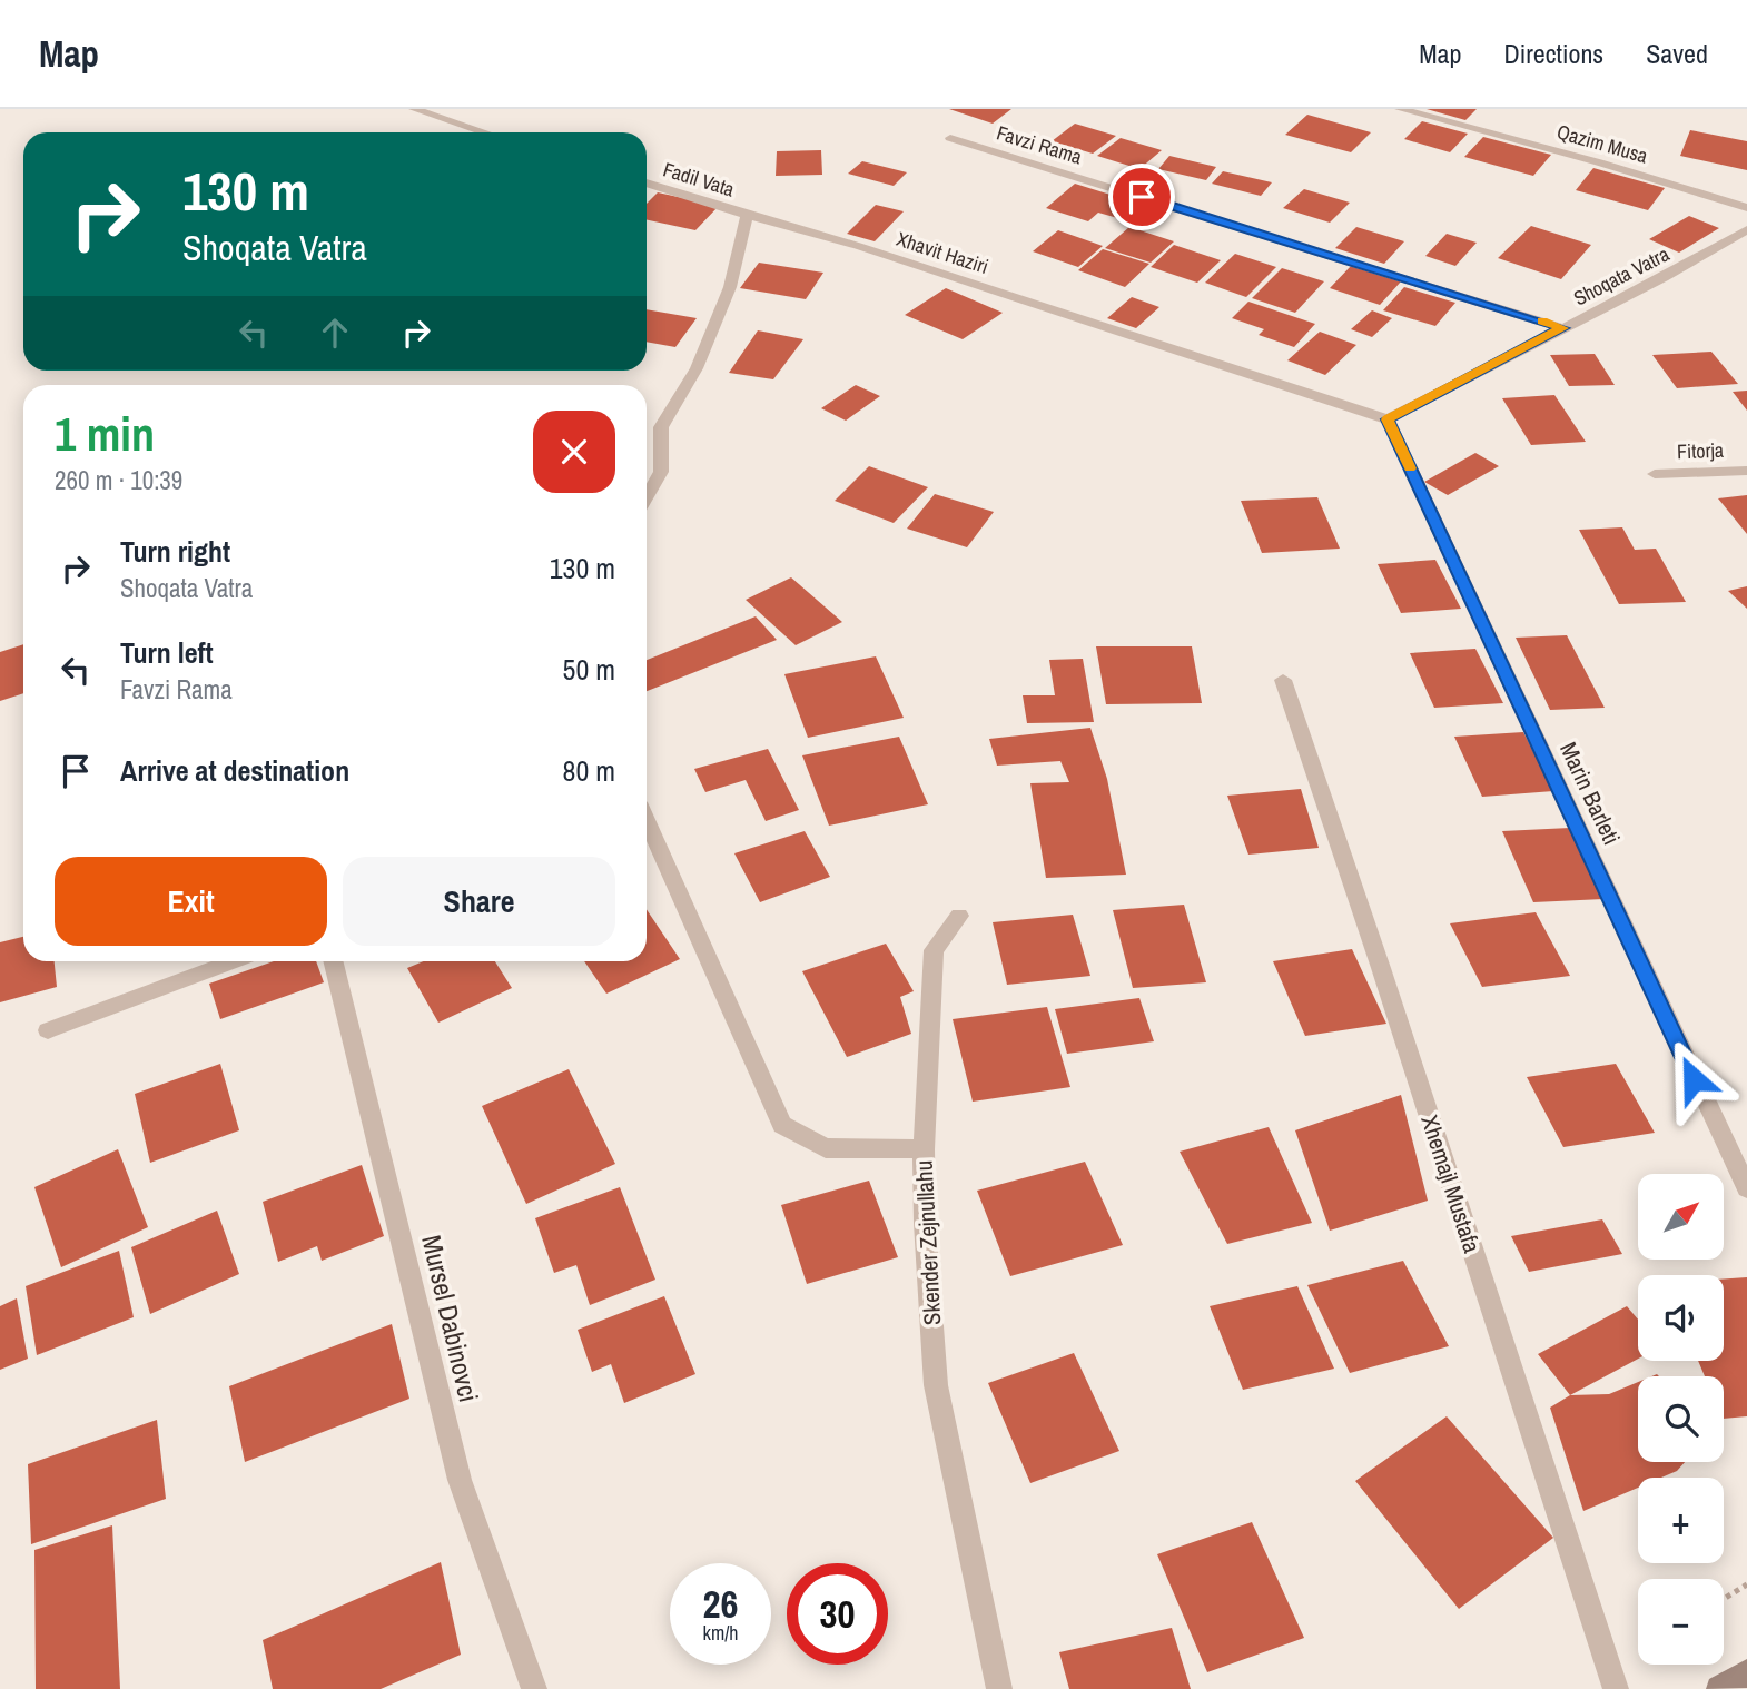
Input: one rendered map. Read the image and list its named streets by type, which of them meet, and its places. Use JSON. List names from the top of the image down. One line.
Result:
{"streets":{"street":["Qazim Musa","Favzi Rama","Fadil Vata","Xhavit Haziri","Shoqata Vatra","Fitorja","Marin Barleti","Xhemajl Mustafa","Skender Zejnullahu","Mursel Dabinovci"]},"crossings":[["Favzi Rama","Shoqata Vatra"],["Fadil Vata","Xhavit Haziri"],["Xhavit Haziri","Shoqata Vatra"],["Xhavit Haziri","Marin Barleti"],["Shoqata Vatra","Marin Barleti"]],"north":"top right","page":{"header":"Map","nav":["Map","Directions","Saved"],"turn":["130 m","Shoqata Vatra"],"heading":["1 min","260 m · 10:39"],"list":[{"name":"Turn right","note":"Shoqata Vatra","value":"130 m"},{"name":"Turn left","note":"Favzi Rama","value":"50 m"},{"name":"Arrive at destination","value":"80 m"}],"buttons":["Exit","Share"],"map_buttons":["+","−"],"speed":"26 km/h","limit":"30"}}
